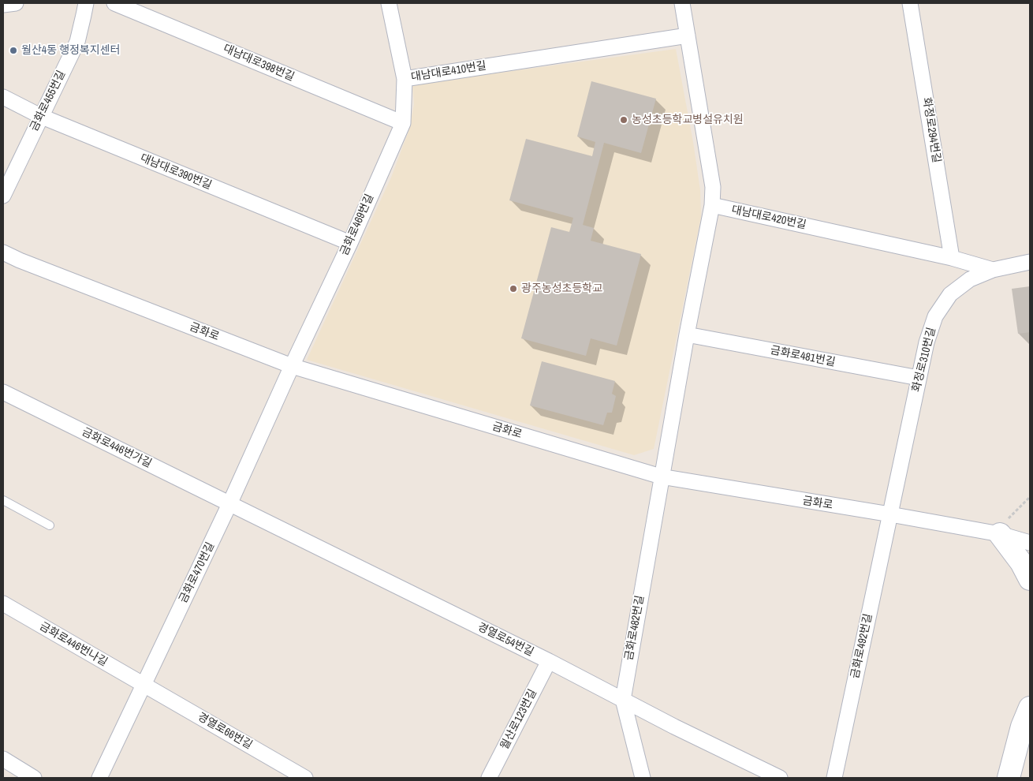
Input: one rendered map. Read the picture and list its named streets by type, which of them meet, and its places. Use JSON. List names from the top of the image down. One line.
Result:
{"streets":{"street":["대남대로398번길","대남대로410번길","금화로455번길","화정로294번길","대남대로390번길","대남대로420번길","금화로469번길","금화로","금화로481번길","화정로310번길","금화로446번가길","금화로470번길","금화로482번길","경열로54번길","금화로446번나길","금화로492번길","월산로123번길","경열로66번길"]},"crossings":[["대남대로398번길","금화로469번길"],["대남대로410번길","금화로469번길"],["금화로455번길","대남대로390번길"],["화정로294번길","대남대로420번길"],["대남대로390번길","금화로469번길"],["대남대로420번길","화정로310번길"],["금화로469번길","금화로"],["금화로469번길","금화로470번길"],["금화로","화정로310번길"],["금화로","금화로470번길"],["금화로","금화로482번길"],["금화로","금화로492번길"],["금화로481번길","화정로310번길"],["화정로310번길","금화로492번길"],["금화로446번가길","금화로470번길"],["금화로446번가길","경열로54번길"],["금화로470번길","경열로54번길"],["금화로470번길","금화로446번나길"],["금화로470번길","경열로66번길"],["금화로482번길","경열로54번길"],["경열로54번길","월산로123번길"],["금화로446번나길","경열로66번길"]],"places":["월산4동 행정복지센터","농성초등학교병설유치원","광주농성초등학교"]}
